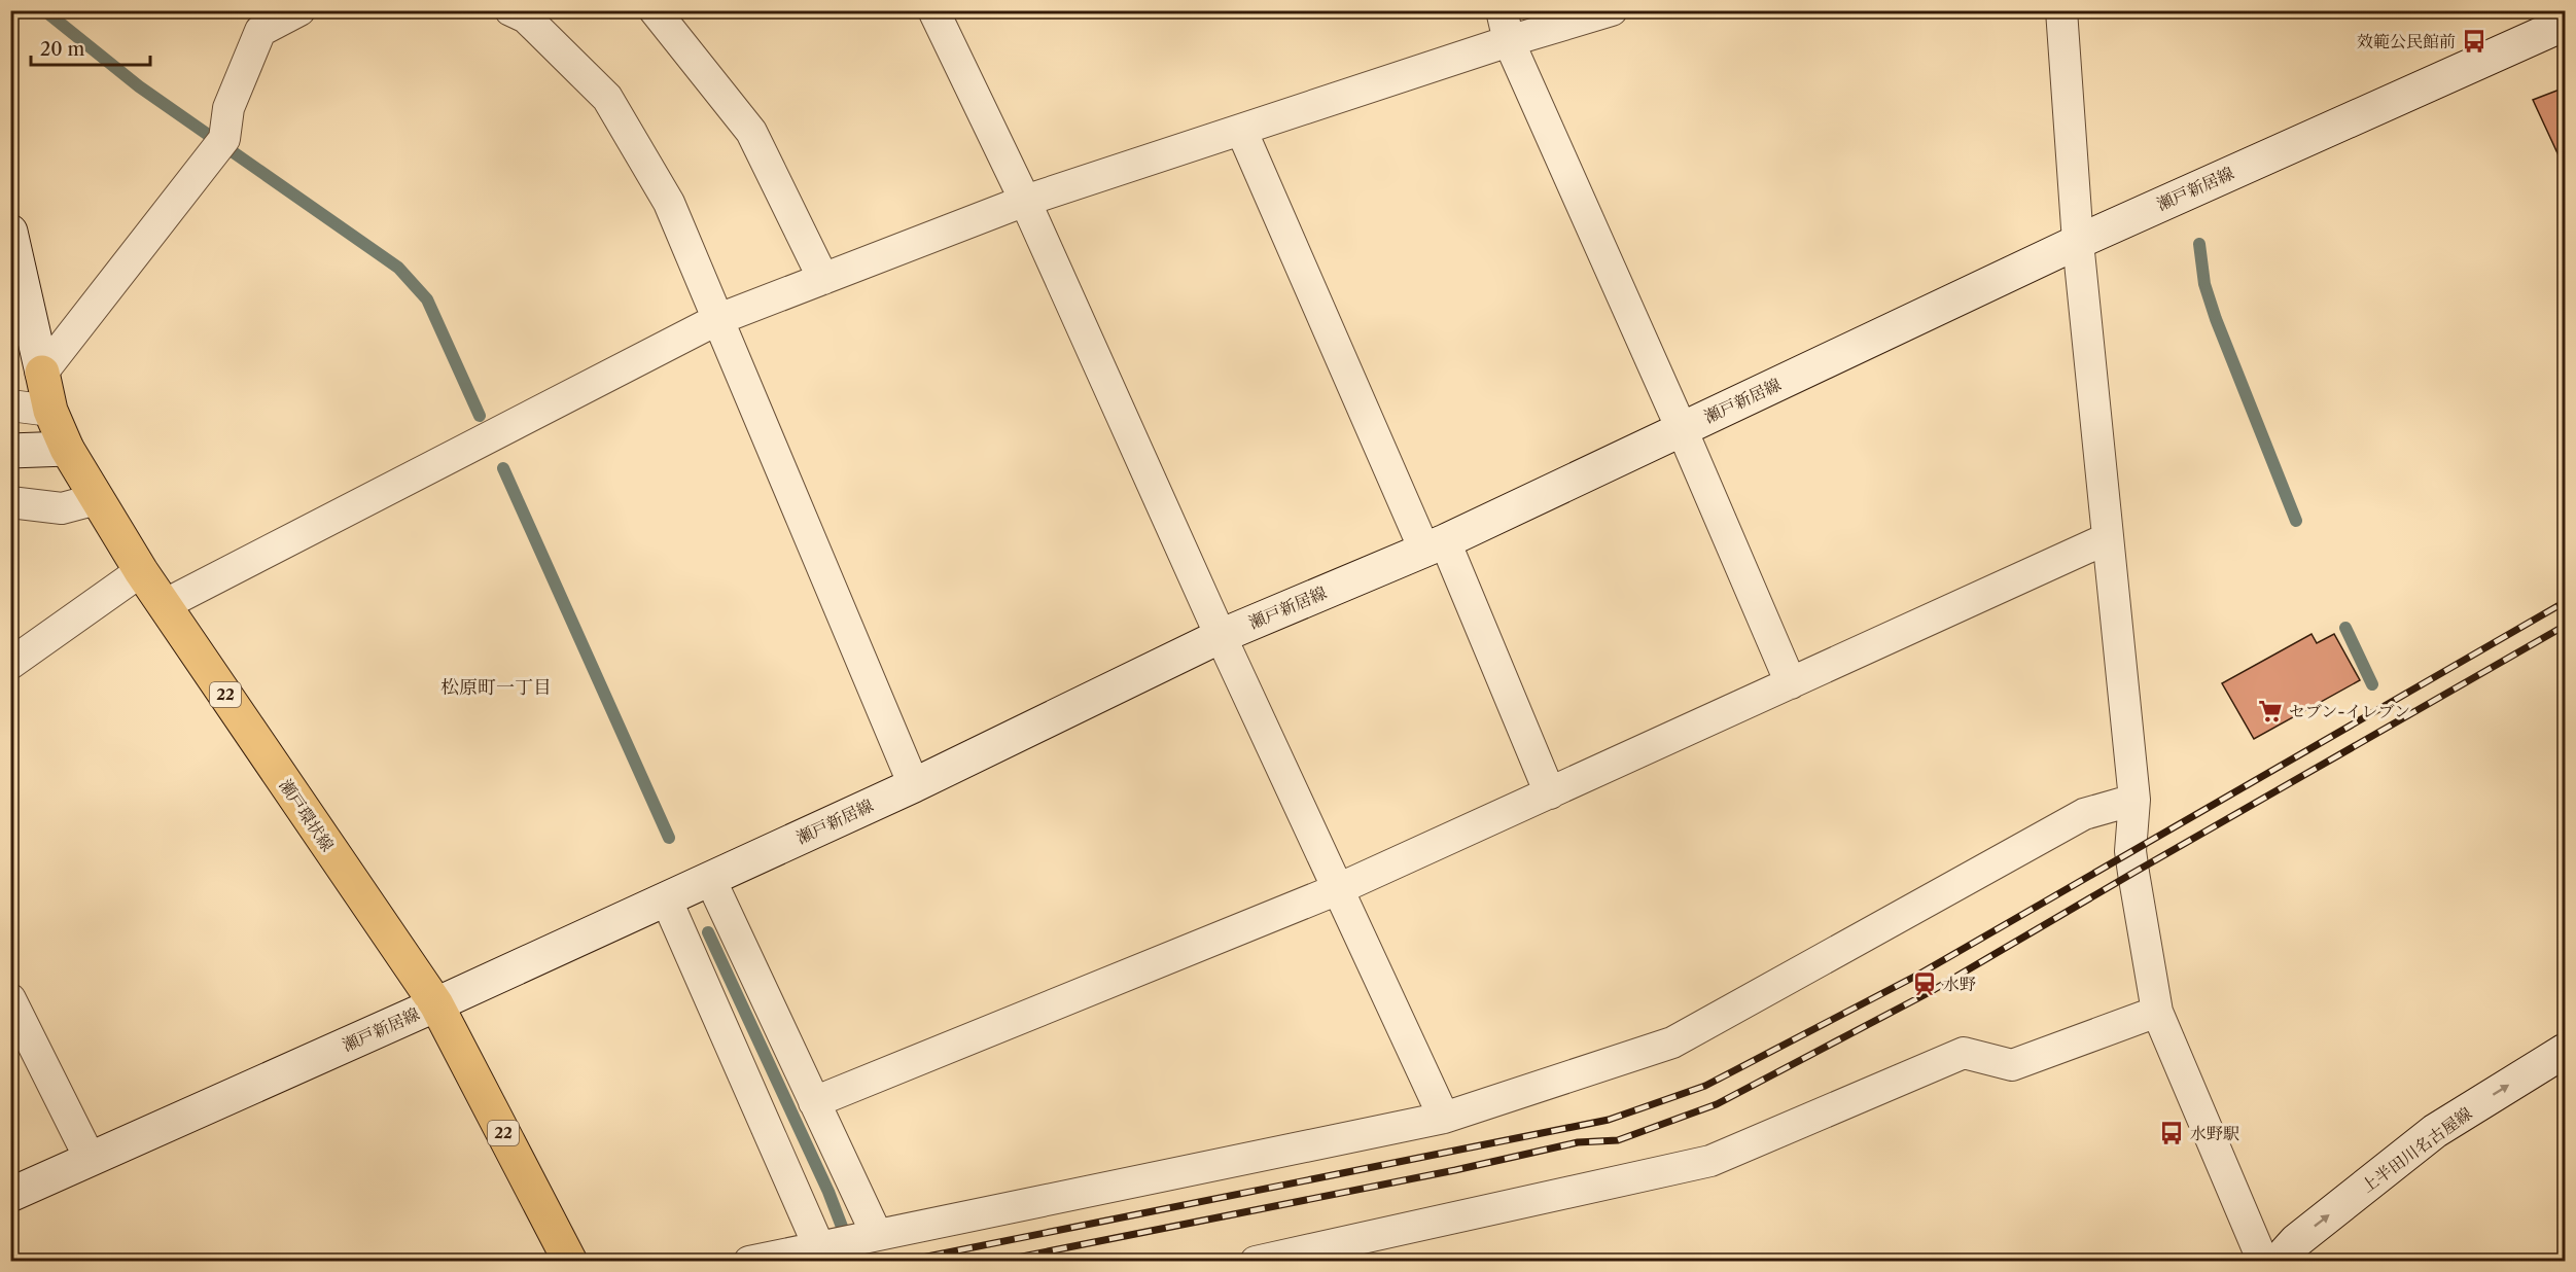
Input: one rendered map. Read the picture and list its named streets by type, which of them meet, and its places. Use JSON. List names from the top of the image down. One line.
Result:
{"streets":{"main road":["22","瀬戸環状線"],"street":["瀬戸新居線","上半田川名古屋線"]},"crossings":[["瀬戸新居線","瀬戸環状線"]],"one_way":["上半田川名古屋線"],"districts":["松原町一丁目"],"places":{"bus stop":["效範公民館前","水野駅"],"supermarket":["セブン-イレブン"],"station":["水野"]},"scale_bar":"20 m"}
